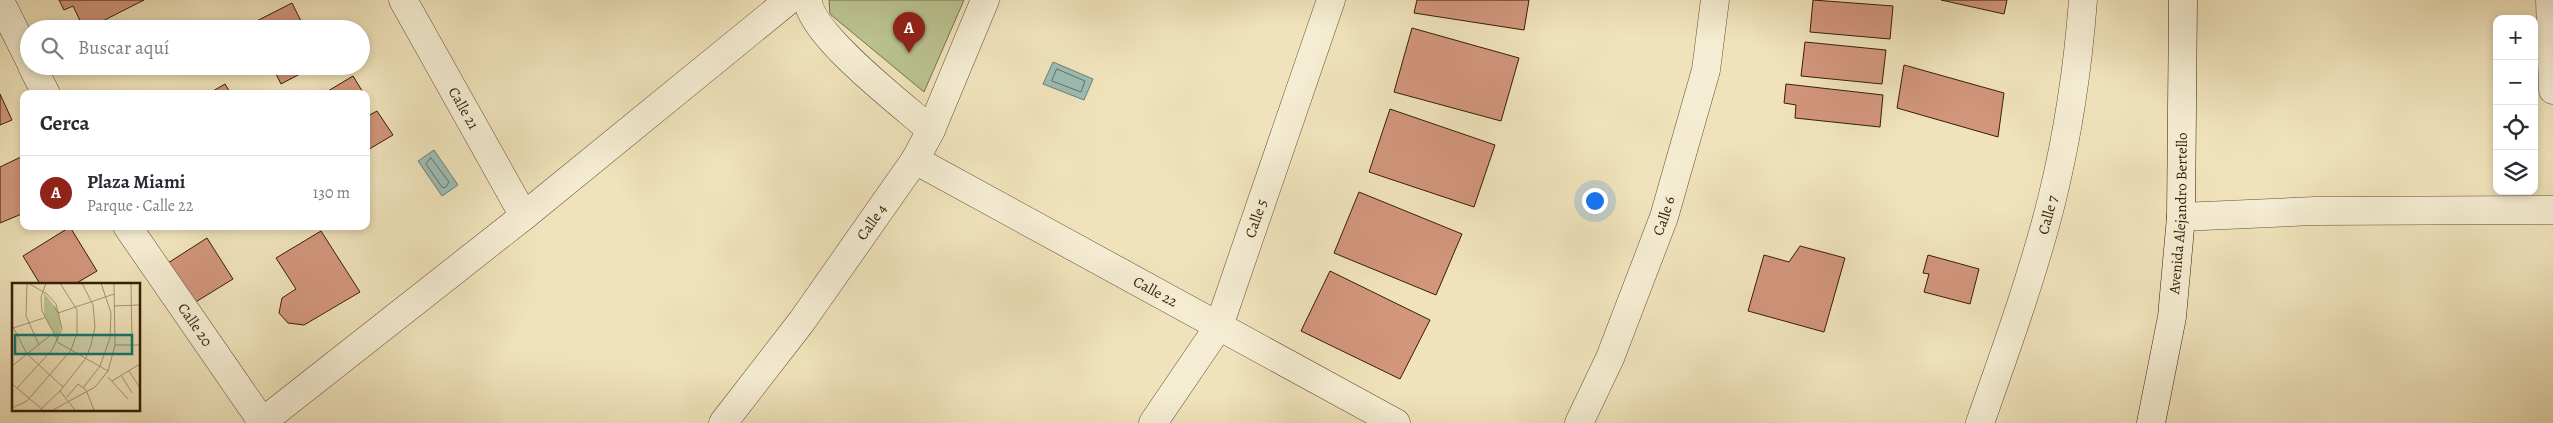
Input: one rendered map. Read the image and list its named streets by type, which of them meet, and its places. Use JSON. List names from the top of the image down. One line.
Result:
{"streets":{"street":["Calle 21","Avenida Alejandro Bertello","Calle 7","Calle 6","Calle 5","Calle 4","Calle 22","Calle 20"]},"crossings":[["Calle 5","Calle 22"],["Calle 4","Calle 22"]],"page":{"pins":"A","map_buttons":["+","−"],"search":"Buscar aquí","heading":"Cerca","list":[{"mark":"A","name":"Plaza Miami","note":"Parque · Calle 22","value":"130 m"}]}}
